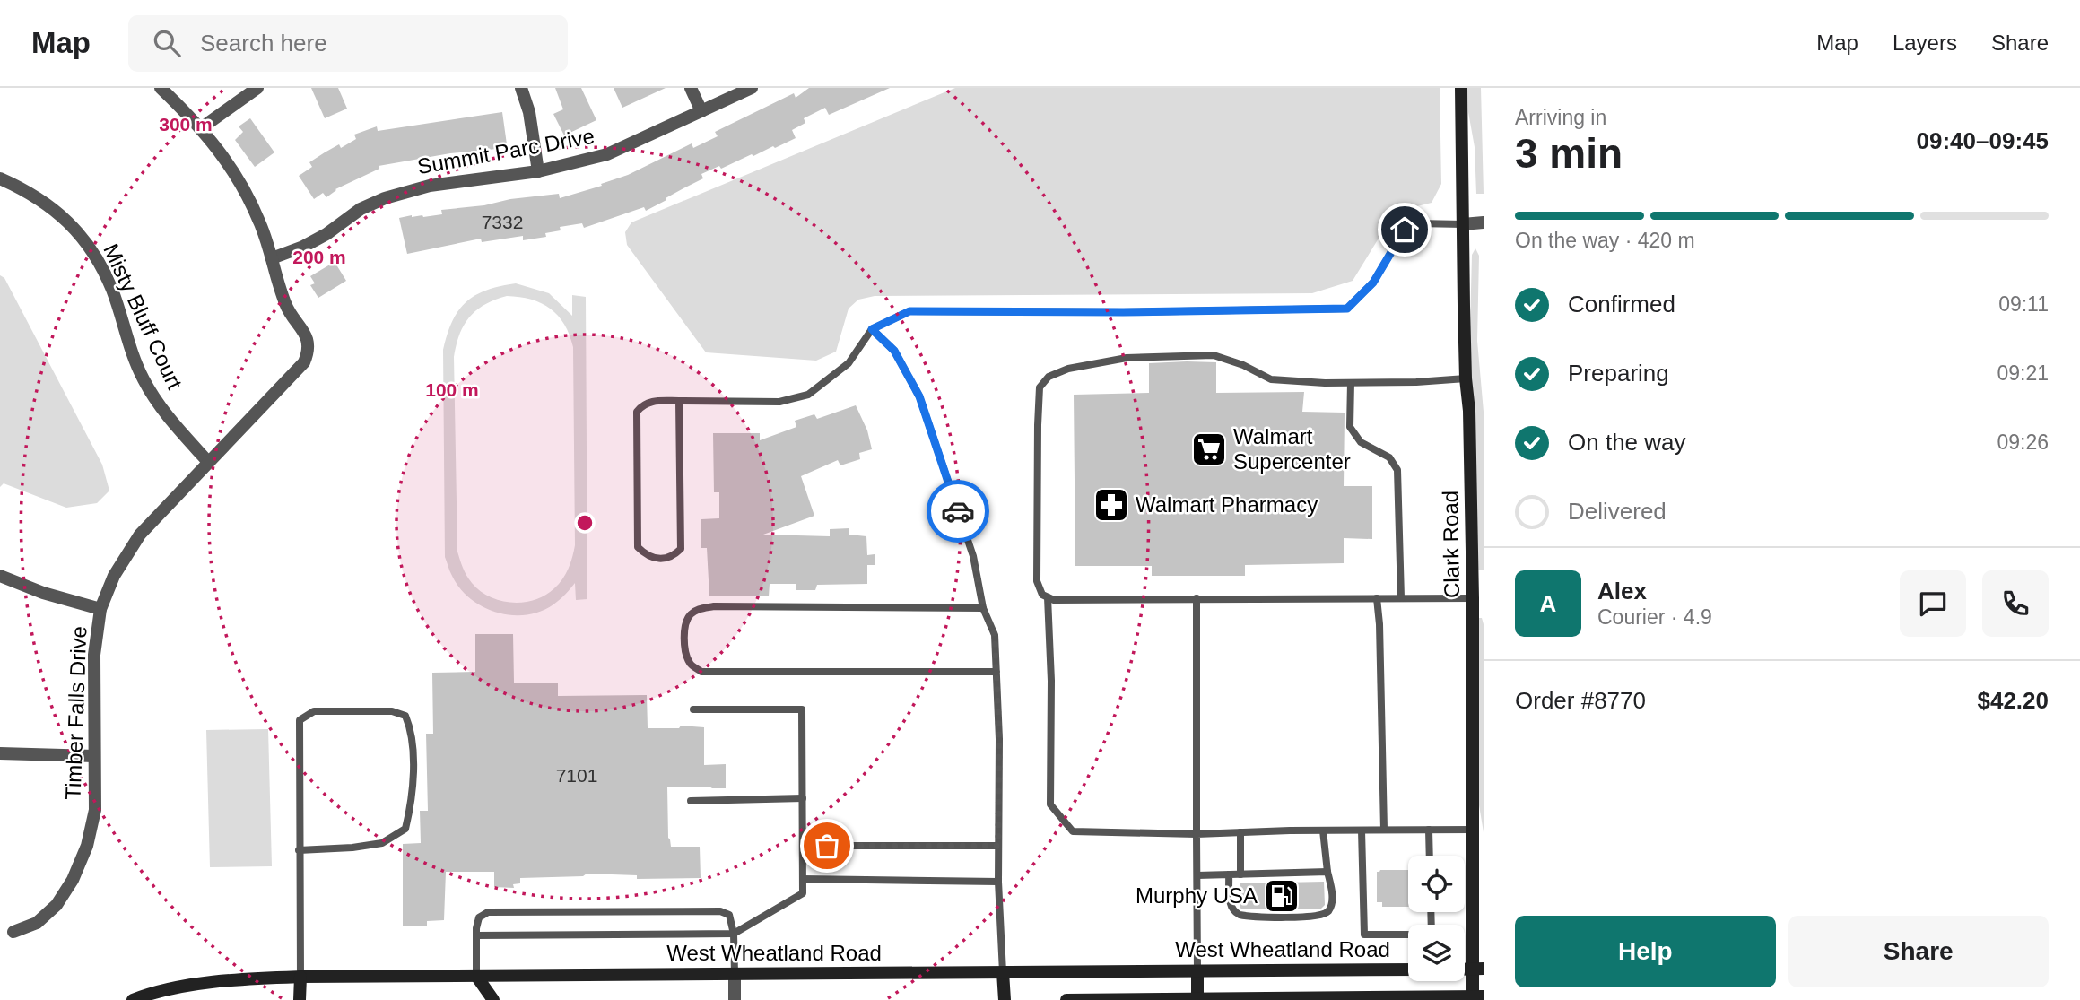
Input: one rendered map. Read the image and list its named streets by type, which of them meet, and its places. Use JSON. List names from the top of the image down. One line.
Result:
{"streets":{"main road":["Clark Road","West Wheatland Road"],"street":["Summit Parc Drive","Misty Bluff Court","Timber Falls Drive"]},"crossings":[["Summit Parc Drive","Timber Falls Drive"],["Misty Bluff Court","Timber Falls Drive"]],"places":{"supermarket":["Walmart Supercenter"],"pharmacy":["Walmart Pharmacy"],"fuel station":["Murphy USA"]},"house_numbers":["7332","7101"],"page":{"header":"Map","search":"Search here","nav":["Map","Layers","Share"],"heading":["3 min","Arriving in","09:40–09:45"],"panel":["Alex","Courier · 4.9","Order #8770","$42.20"],"bar":"On the way · 420 m","list":[["Confirmed","09:11"],["Preparing","09:21"],["On the way","09:26"],"Delivered"],"round":"A","buttons":["Help","Share"]},"rings":["300 m","200 m","100 m"]}
